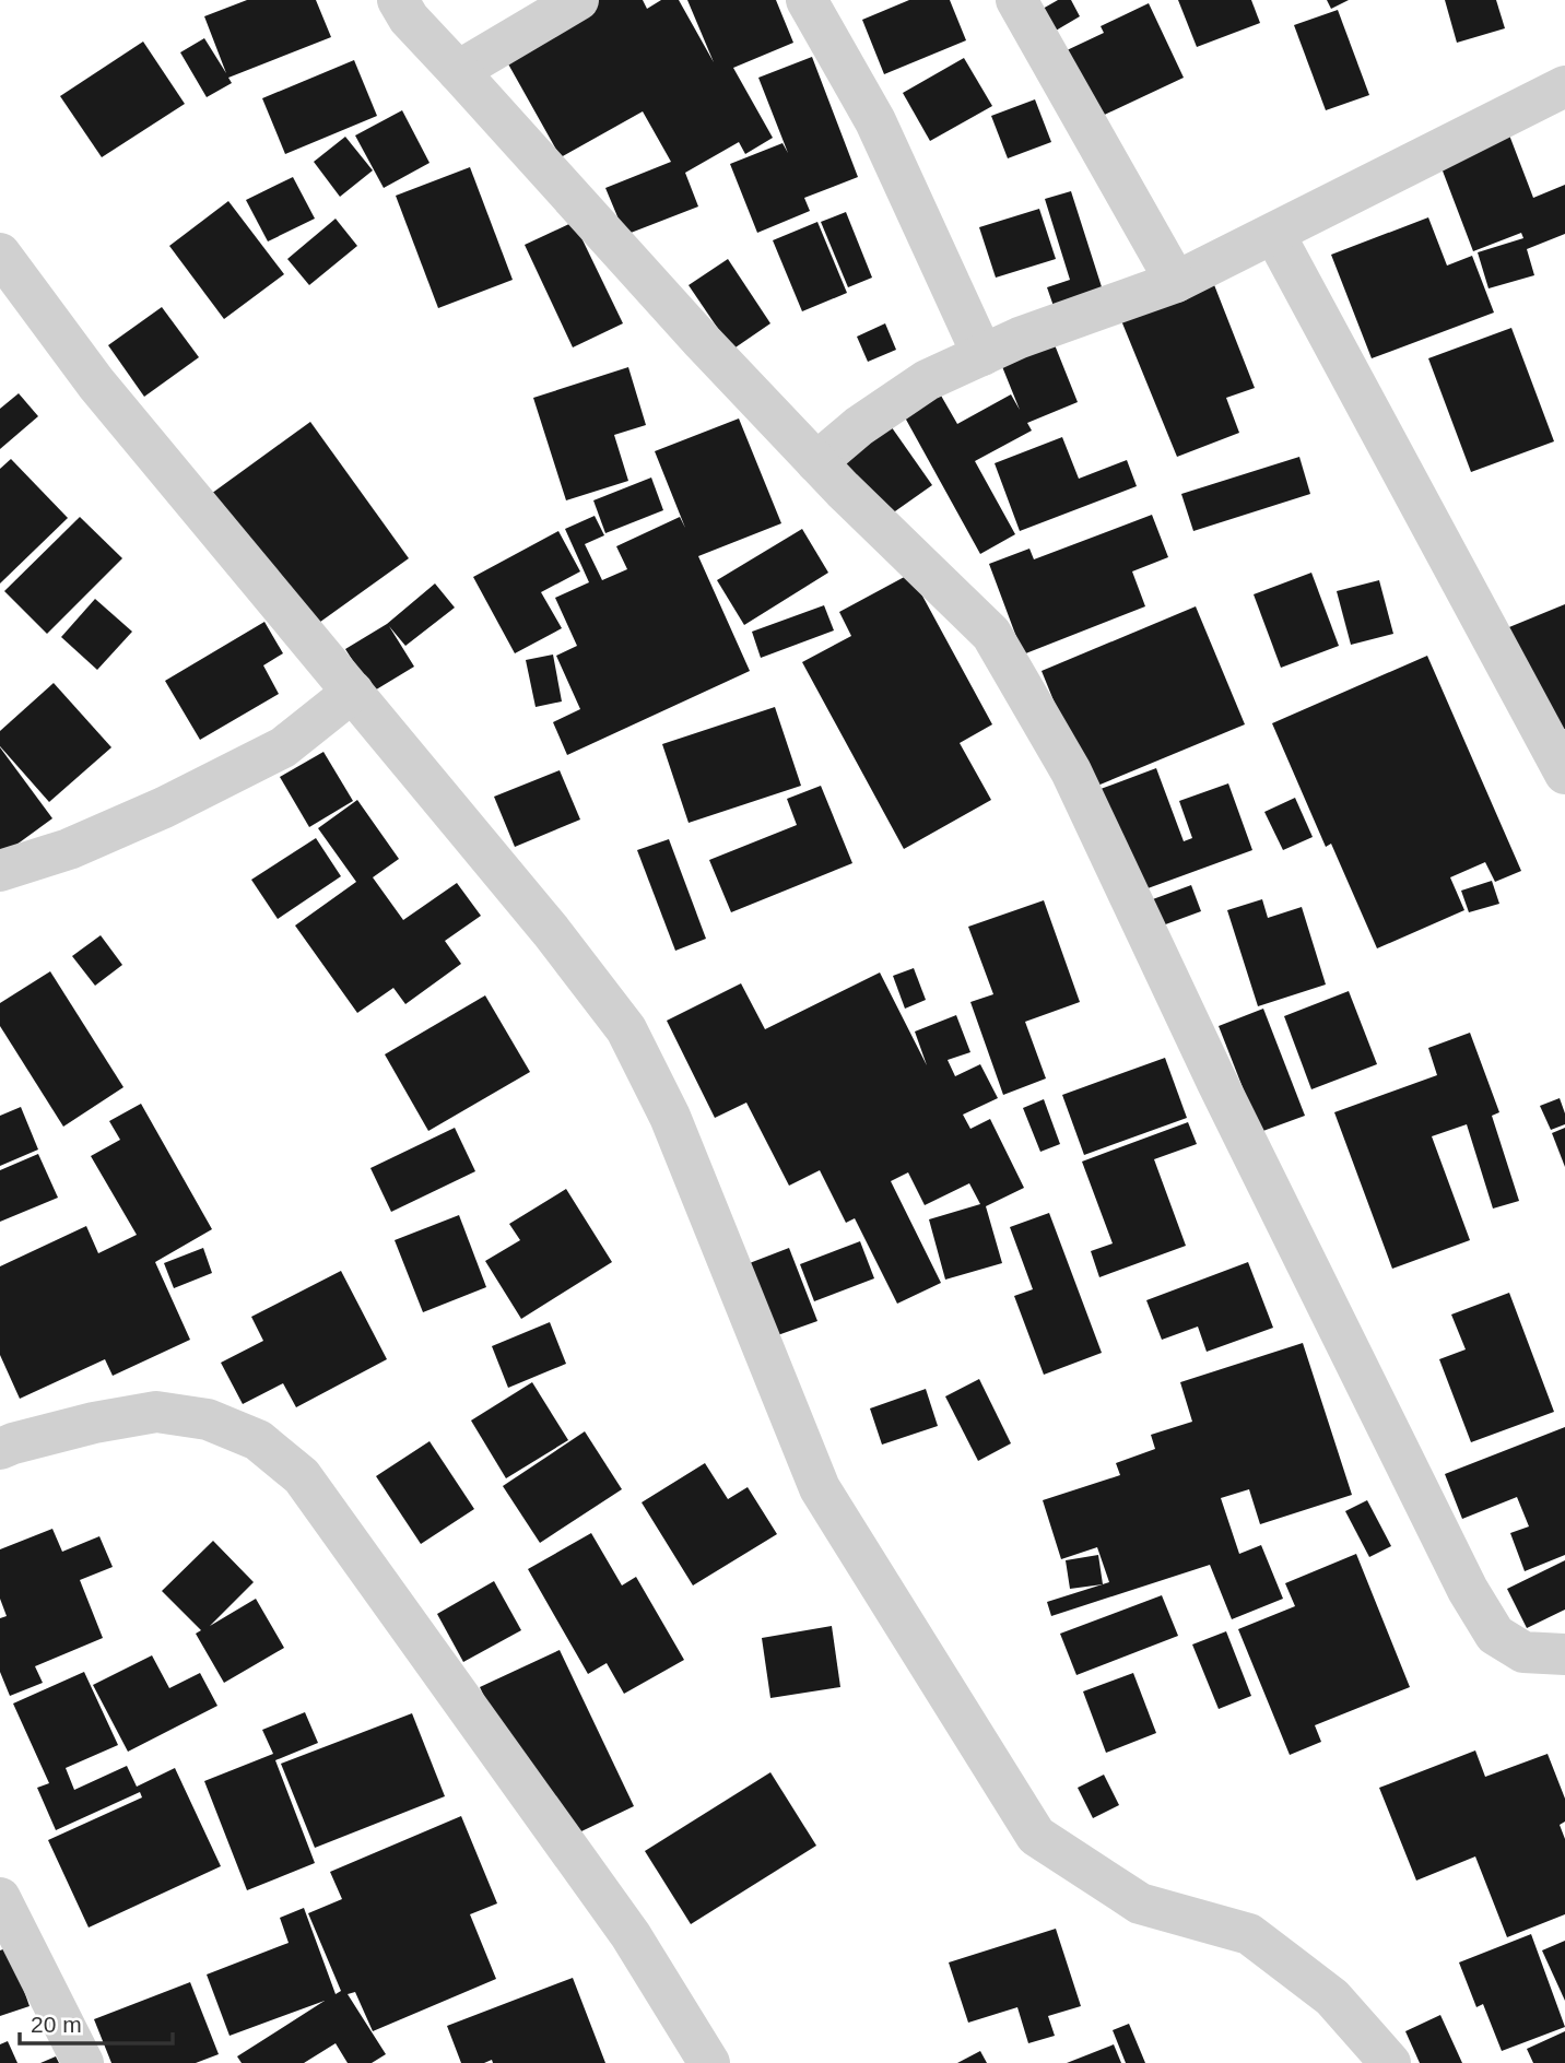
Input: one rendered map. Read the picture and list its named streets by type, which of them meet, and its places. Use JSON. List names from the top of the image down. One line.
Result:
{"scale_bar":"20 m"}
